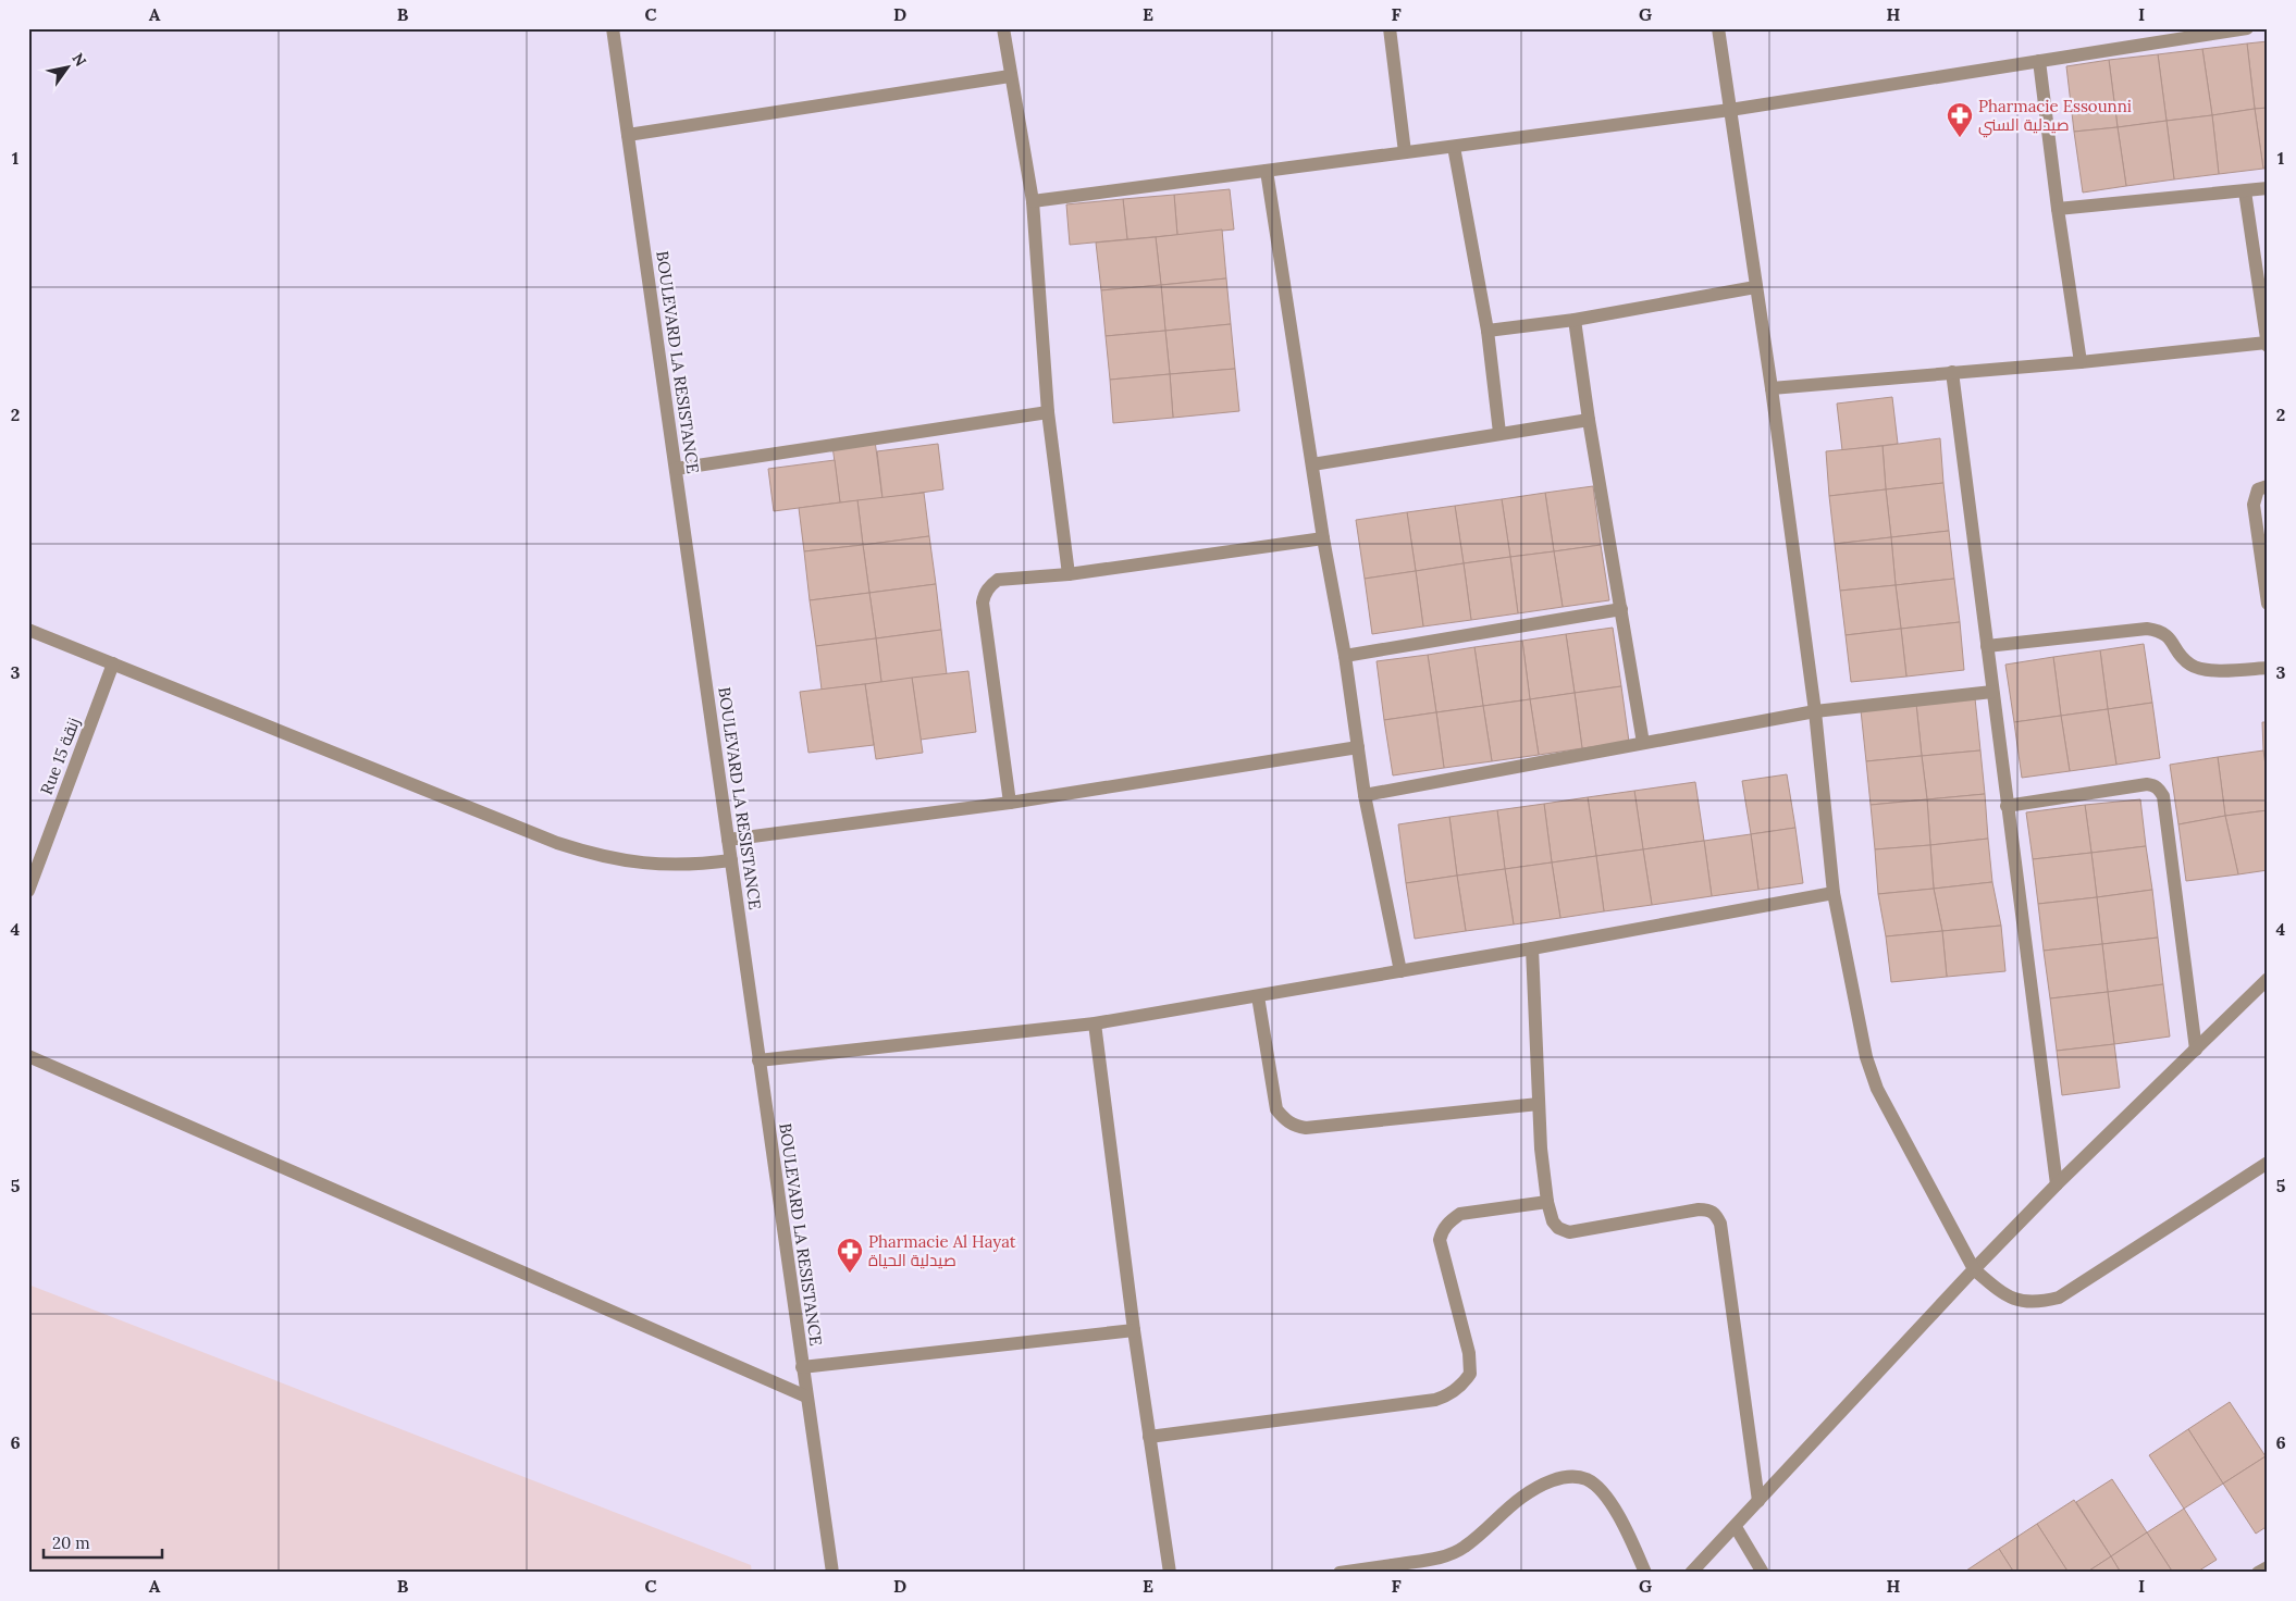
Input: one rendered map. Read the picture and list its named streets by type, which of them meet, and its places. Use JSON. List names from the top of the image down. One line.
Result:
{"streets":{"street":["BOULEVARD LA RESISTANCE","Rue 15 زنقة"]},"places":{"pharmacy":["Pharmacie Essounni صيدلية السني","Pharmacie Al Hayat صيدلية الحياة"]},"scale_bar":"20 m","north":"top right","grid":{"columns":["A","B","C","D","E","F","G","H","I"],"rows":["1","2","3","4","5","6"]}}
